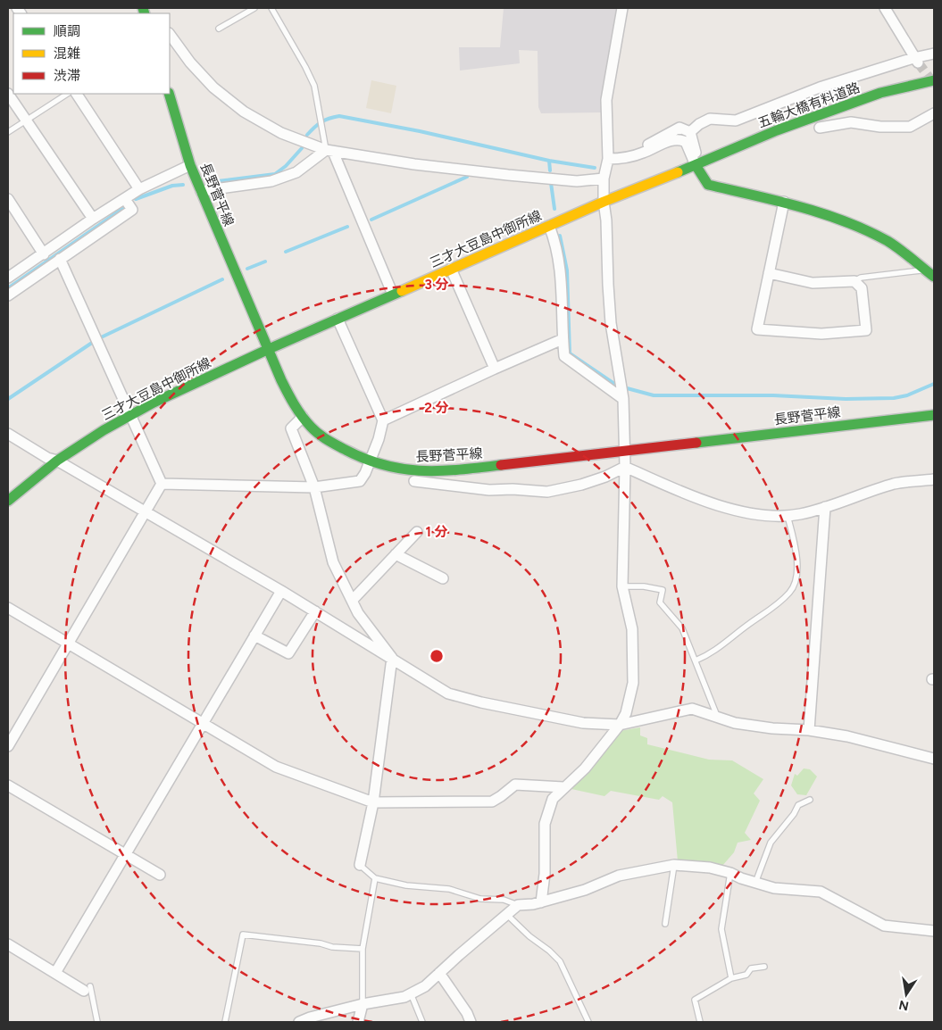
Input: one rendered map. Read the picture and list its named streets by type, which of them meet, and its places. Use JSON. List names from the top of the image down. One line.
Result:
{"streets":{"main road":["五輪大橋有料道路","長野菅平線","三才大豆島中御所線"]},"crossings":[["五輪大橋有料道路","三才大豆島中御所線"],["長野菅平線","三才大豆島中御所線"]],"legend":["順調","混雑","渋滞"],"north":"bottom","rings":["3 分","2 分","1 分"]}
